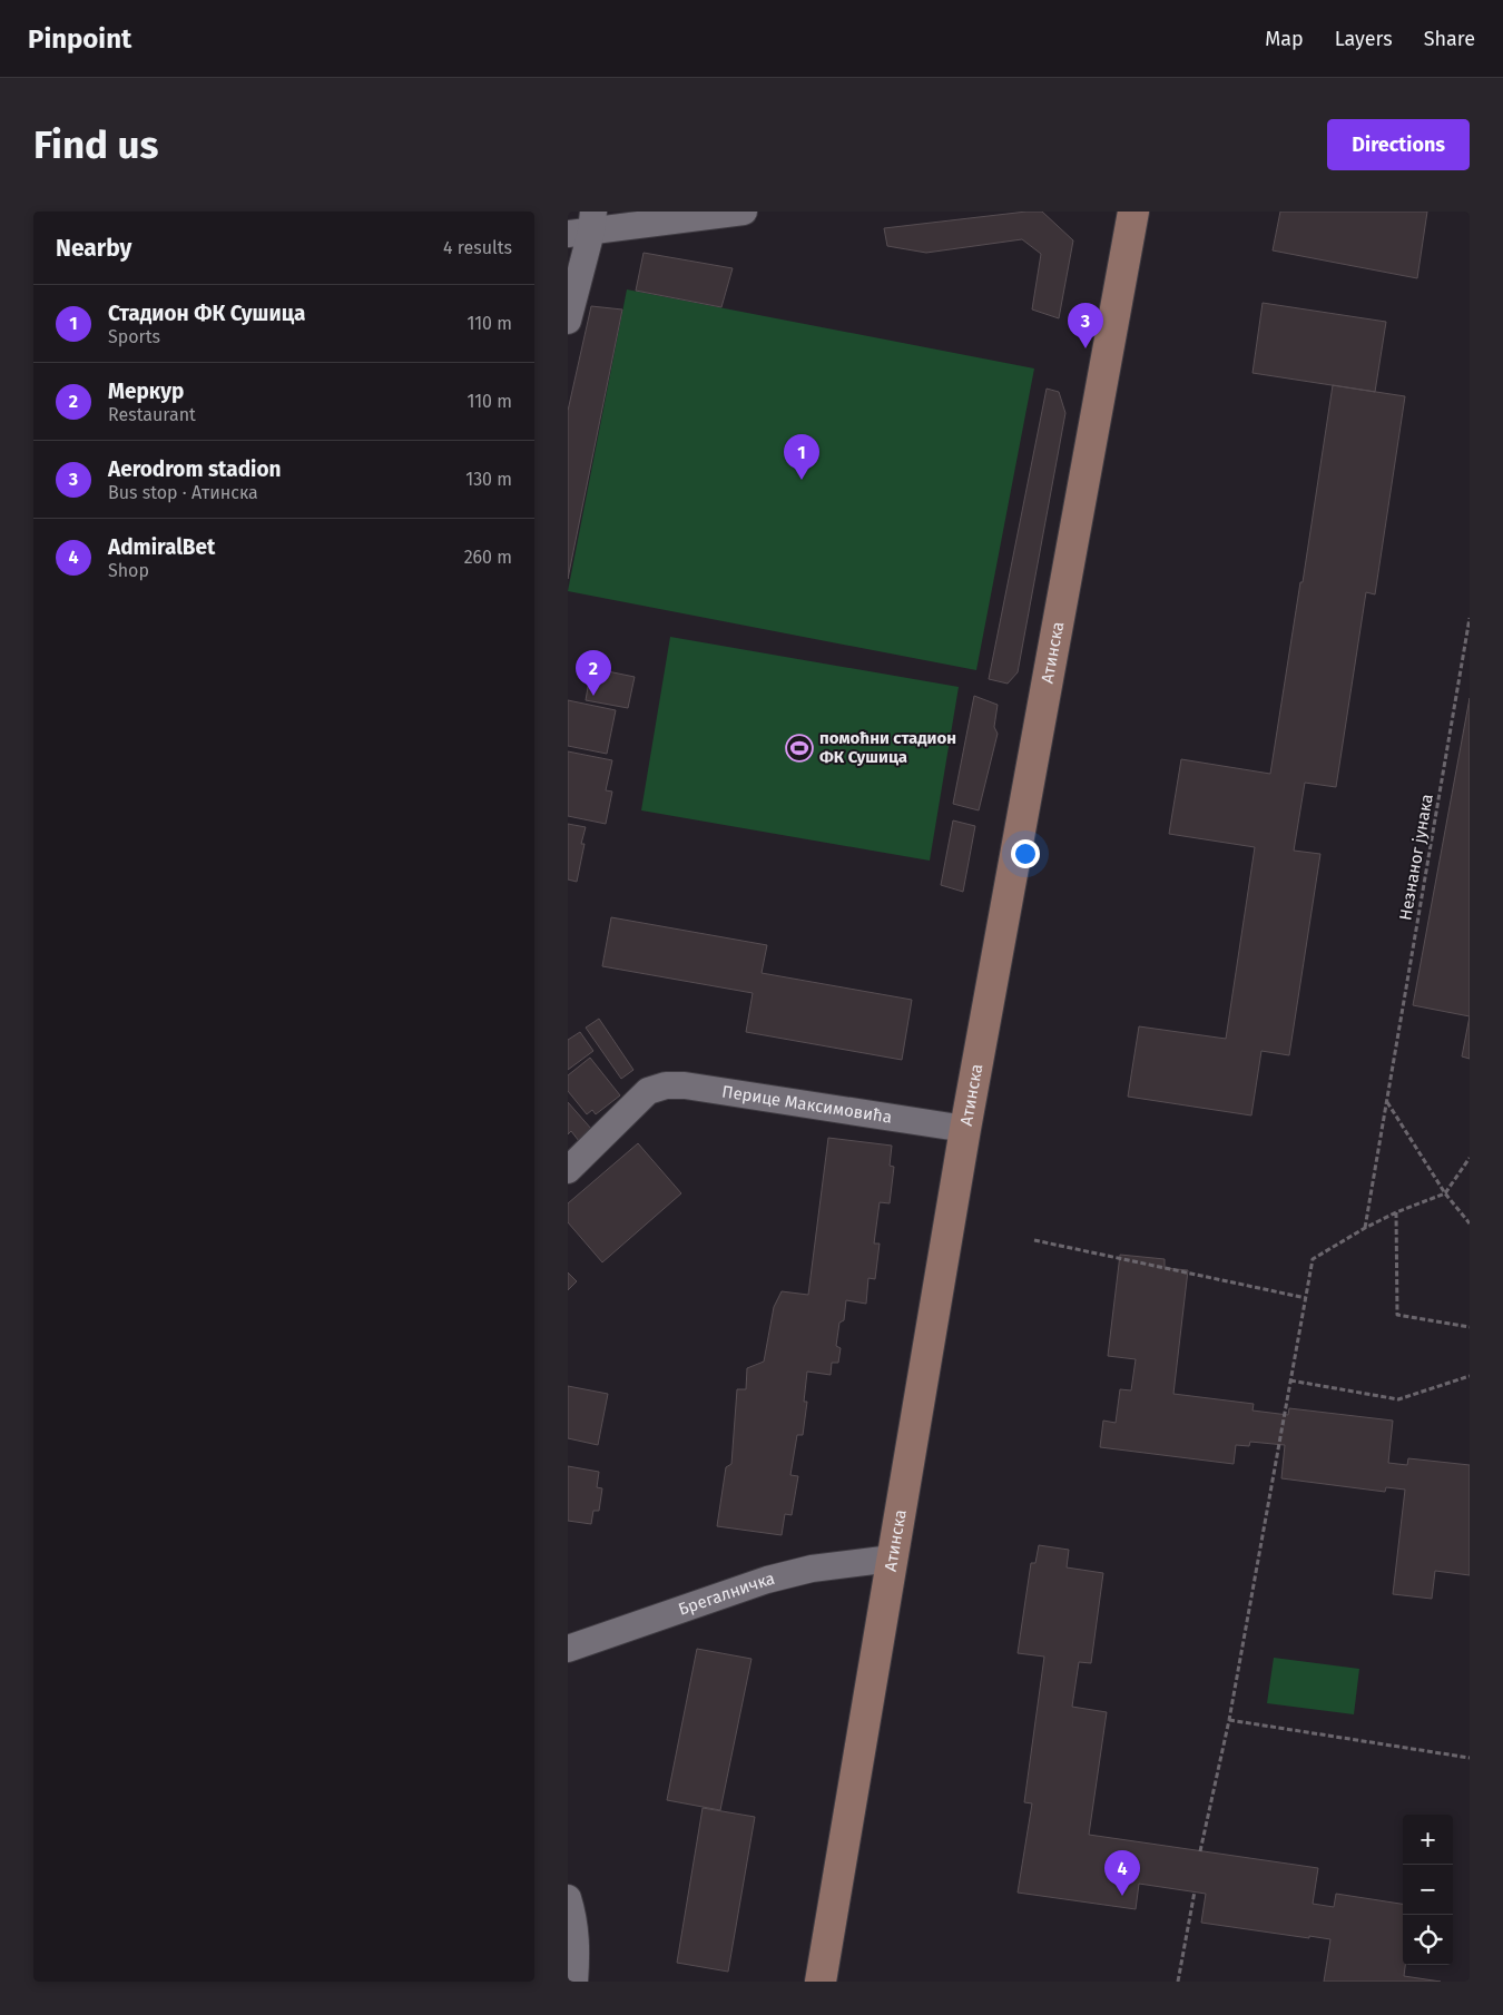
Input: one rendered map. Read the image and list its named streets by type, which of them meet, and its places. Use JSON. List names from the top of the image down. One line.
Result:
{"streets":{"street":["Атинска","Перице Максимовића","Брегалничка"],"path":["Незнаног јунака"]},"crossings":[["Атинска","Перице Максимовића"],["Атинска","Брегалничка"]],"places":{"sports":["помоћни стадион ФК Сушица"]},"page":{"header":"Pinpoint","nav":["Map","Layers","Share"],"buttons":"Directions","title":"Find us","heading":["Nearby","4 results"],"list":[{"mark":"1","name":"Стадион ФК Сушица","note":"Sports","value":"110 m"},{"mark":"2","name":"Меркур","note":"Restaurant","value":"110 m"},{"mark":"3","name":"Aerodrom stadion","note":"Bus stop · Атинска","value":"130 m"},{"mark":"4","name":"AdmiralBet","note":"Shop","value":"260 m"}],"pins":["3","1","2","4"],"map_buttons":["+","−"]}}
